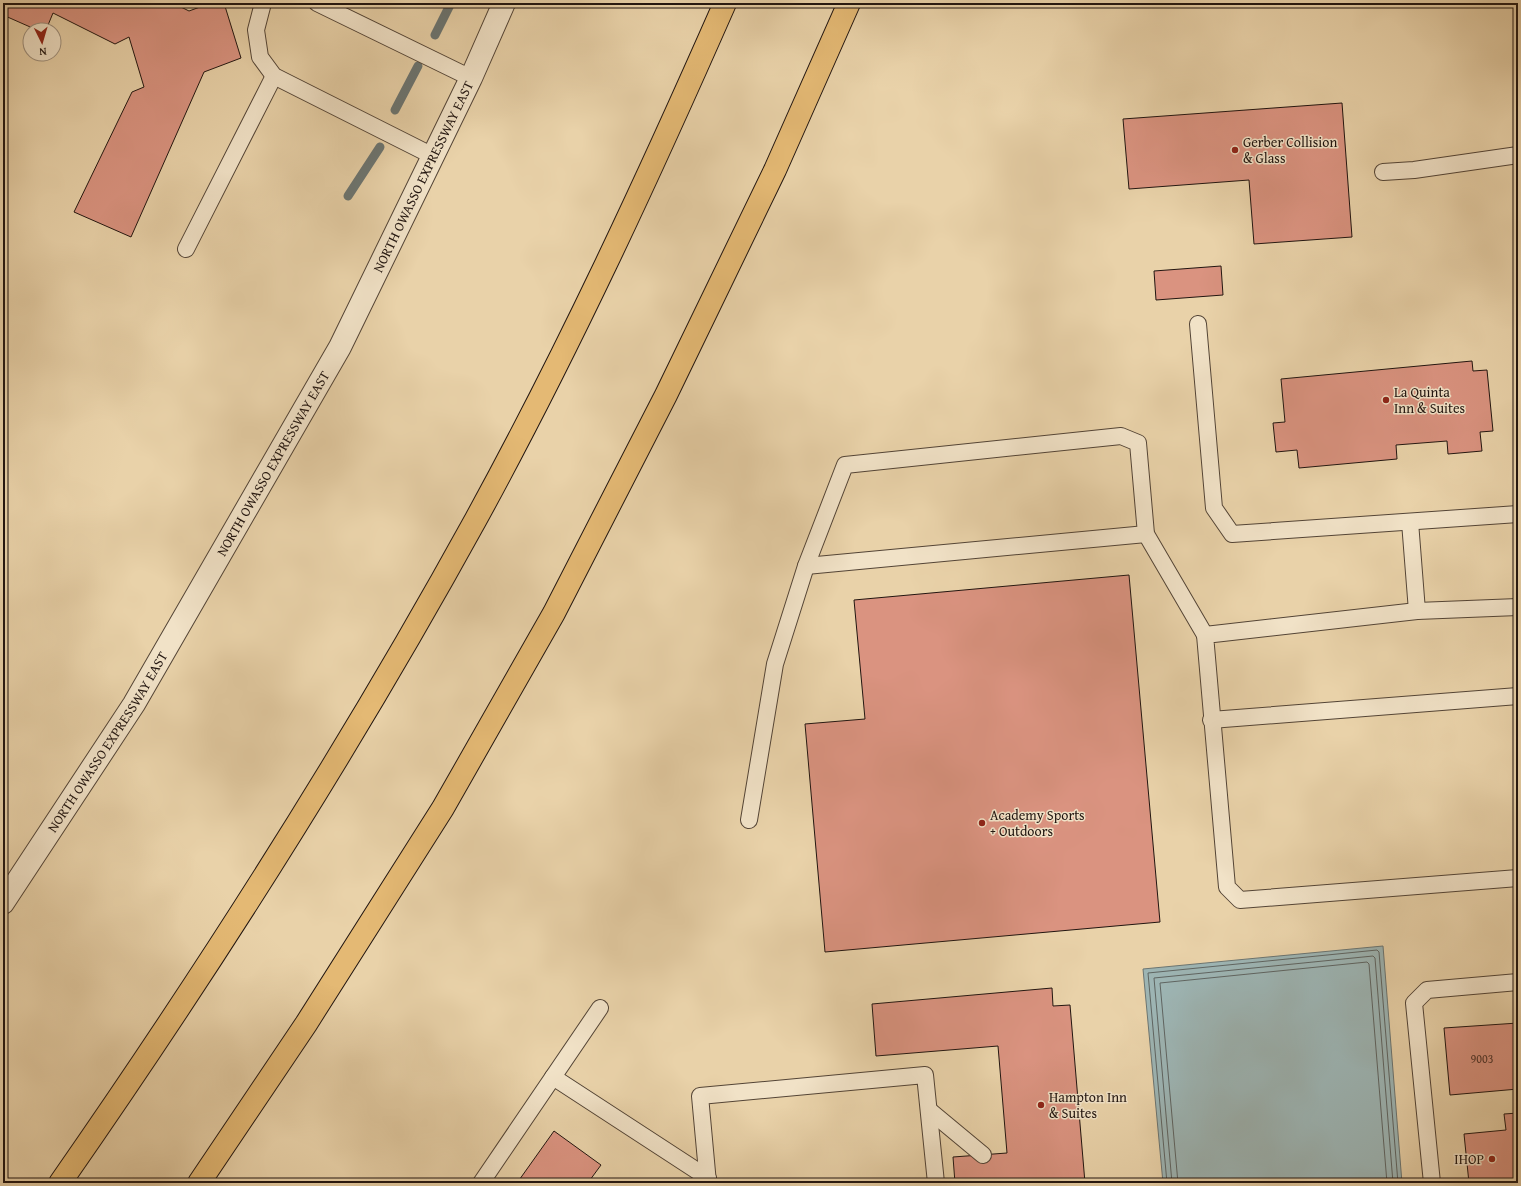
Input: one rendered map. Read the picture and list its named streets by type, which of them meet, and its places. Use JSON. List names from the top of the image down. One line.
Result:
{"streets":{"street":["NORTH OWASSO EXPRESSWAY EAST"]},"places":["Gerber Collision & Glass","La Quinta Inn & Suites","Academy Sports + Outdoors","Hampton Inn & Suites","IHOP"],"house_numbers":["9003"],"north":"bottom"}
